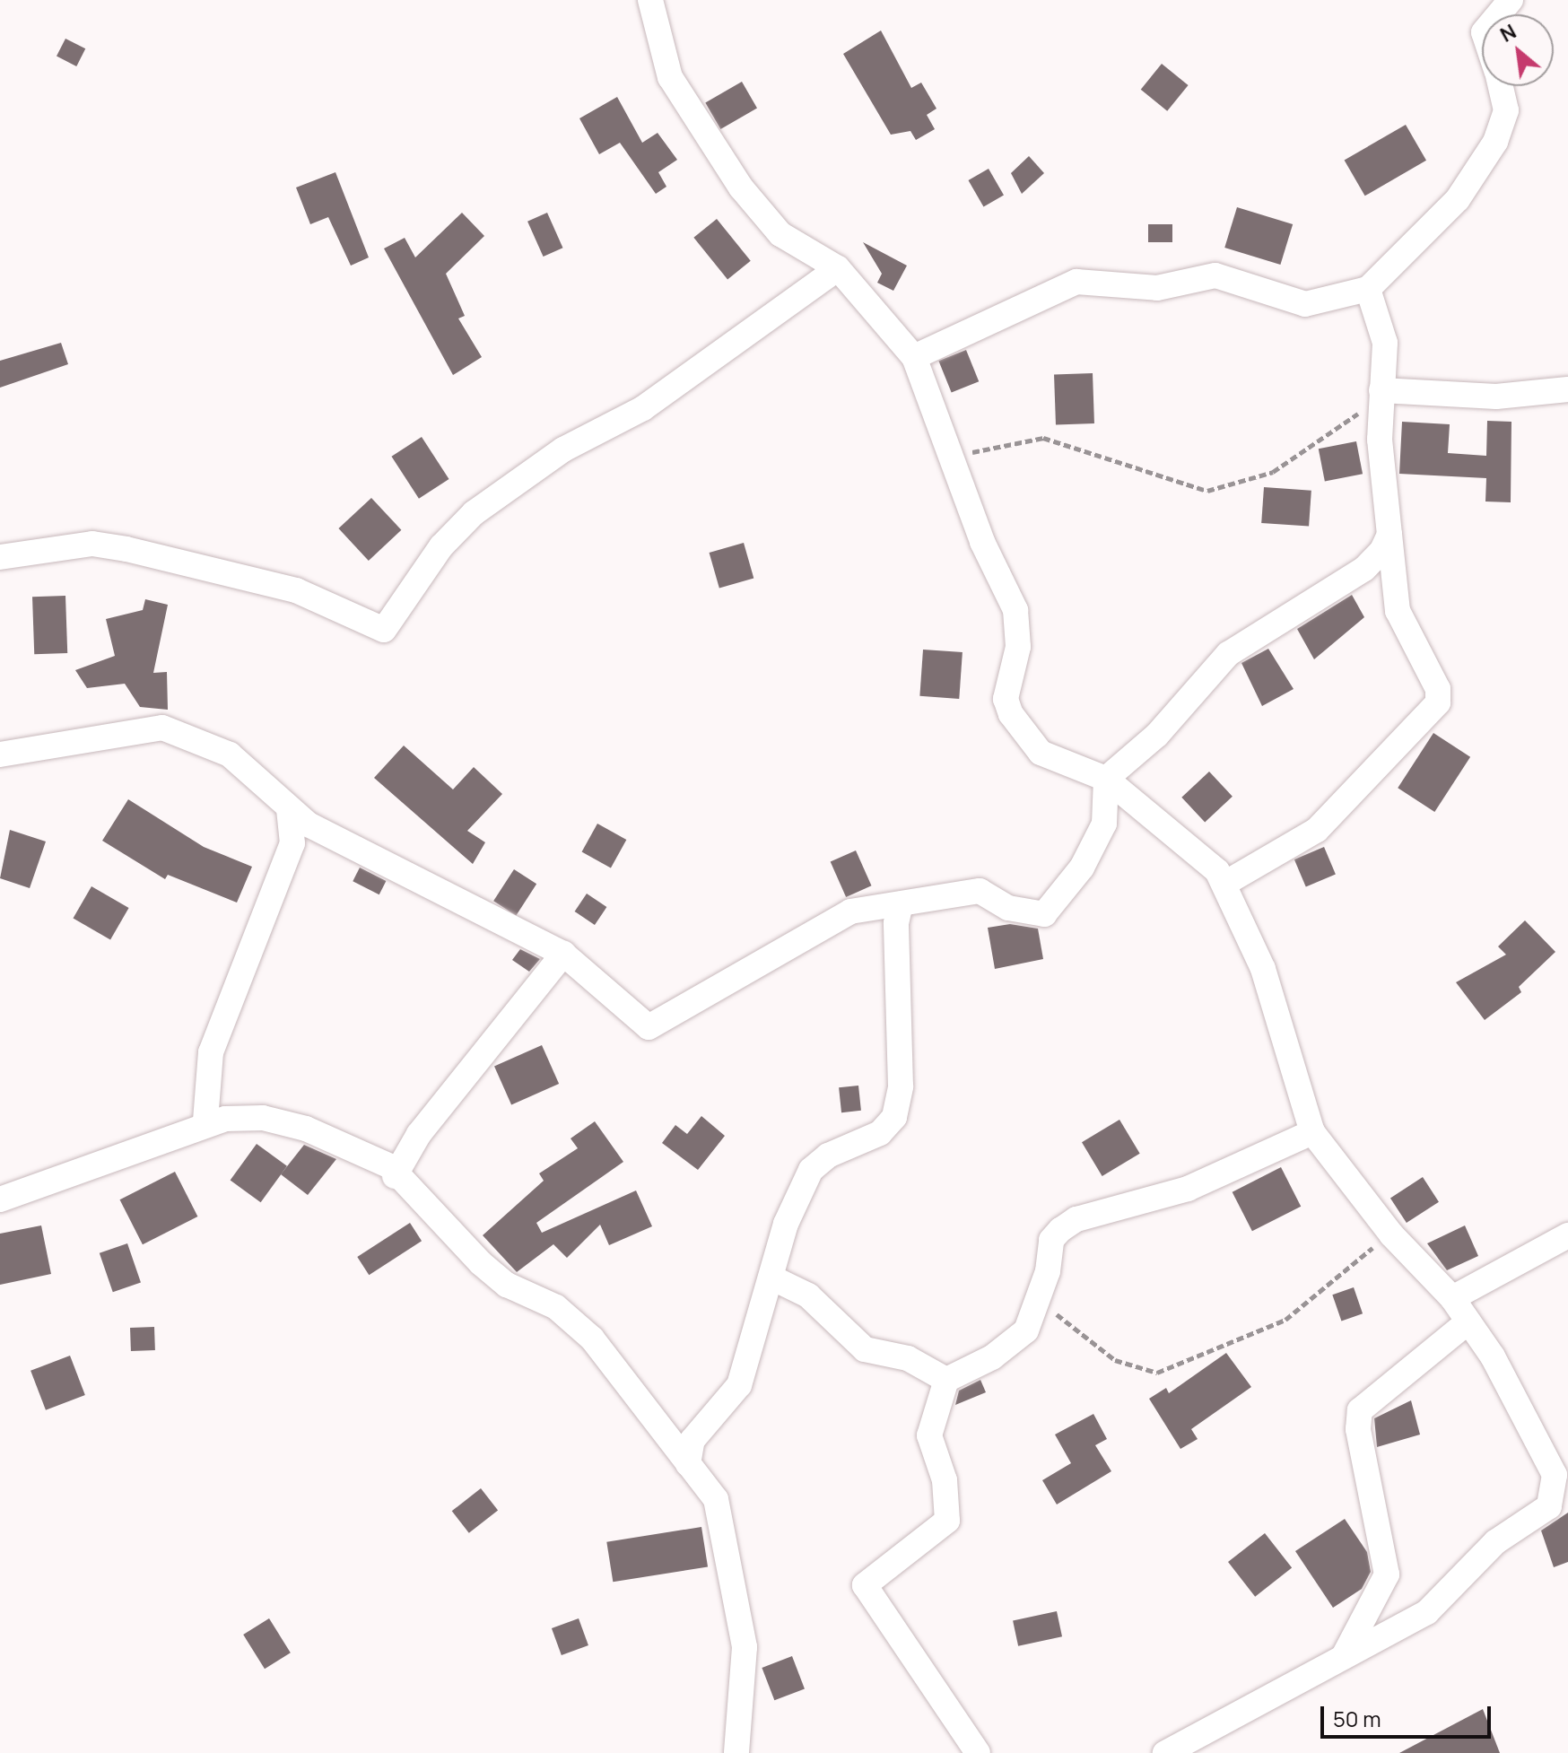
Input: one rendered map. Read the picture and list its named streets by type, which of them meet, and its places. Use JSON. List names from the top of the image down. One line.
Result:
{"scale_bar":"50 m","north":"top left"}
